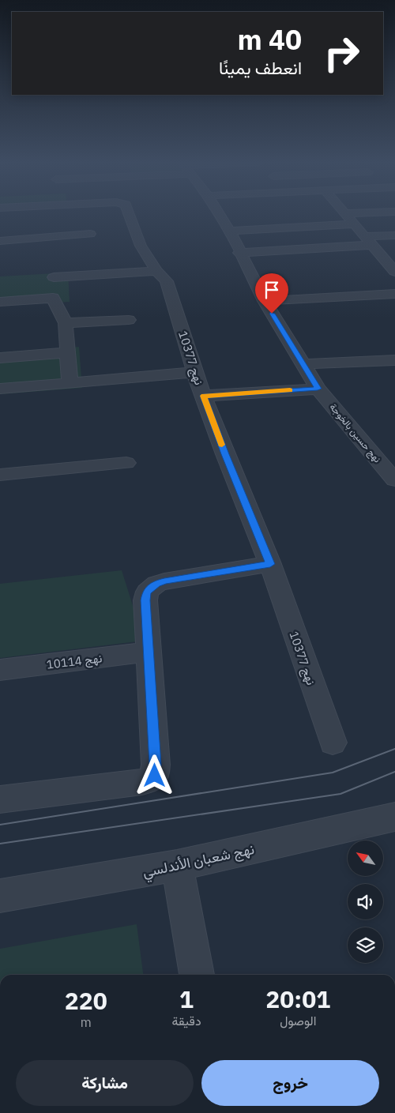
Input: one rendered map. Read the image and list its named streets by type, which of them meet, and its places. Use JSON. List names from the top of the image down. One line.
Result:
{"streets":{"street":["نهج 10377","نهج حسين بالخوجة","نهج 10114","نهج شعبان الأندلسي"]},"north":"top left","page":{"turn":["40 m","انعطف يمينًا"],"eta":["20:01","الوصول","1","دقيقة","220","m"],"buttons":["خروج","مشاركة"]}}
